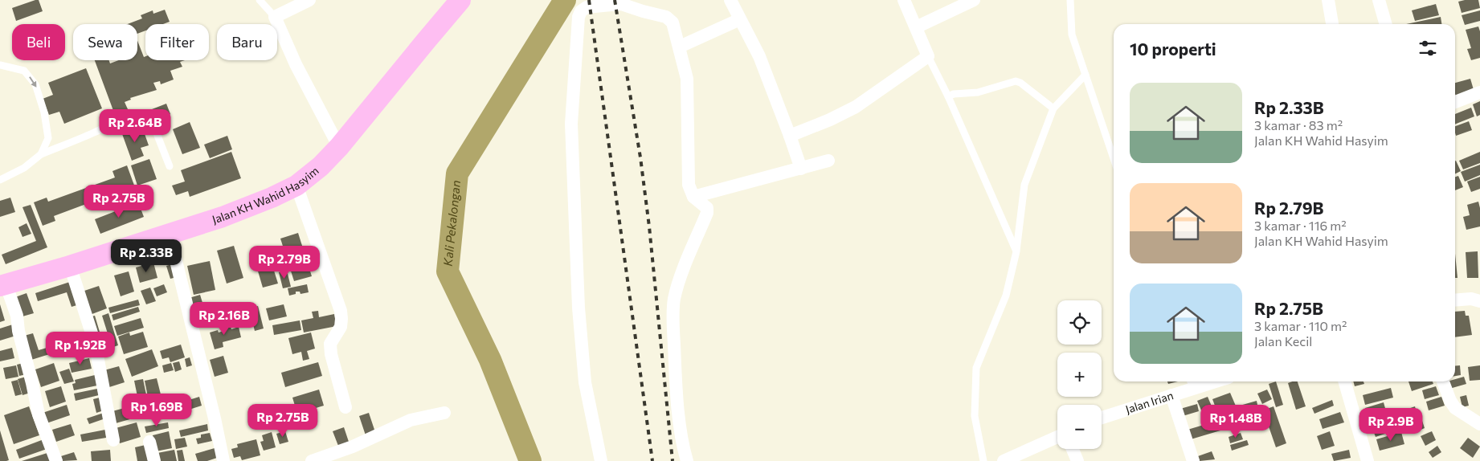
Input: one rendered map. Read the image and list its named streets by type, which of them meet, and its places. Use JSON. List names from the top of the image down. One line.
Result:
{"streets":{"main road":["Jalan KH Wahid Hasyim"],"street":["Jalan Irian"]},"water":["Kali Pekalongan"],"page":{"chip":["Beli","Sewa","Filter","Baru"],"heading":"10 properti","list":[{"name":"Rp 2.33B","note":"3 kamar · 83 m² · Jalan KH Wahid Hasyim"},{"name":"Rp 2.79B","note":"3 kamar · 116 m² · Jalan KH Wahid Hasyim"},{"name":"Rp 2.75B","note":"3 kamar · 110 m² · Jalan Kecil"}],"price":["Rp 2.64B","Rp 2.75B","Rp 2.33B","Rp 2.79B","Rp 2.16B","Rp 1.92B","Rp 1.69B","Rp 2.75B","Rp 1.48B","Rp 2.9B"],"map_buttons":["+","−"]}}
